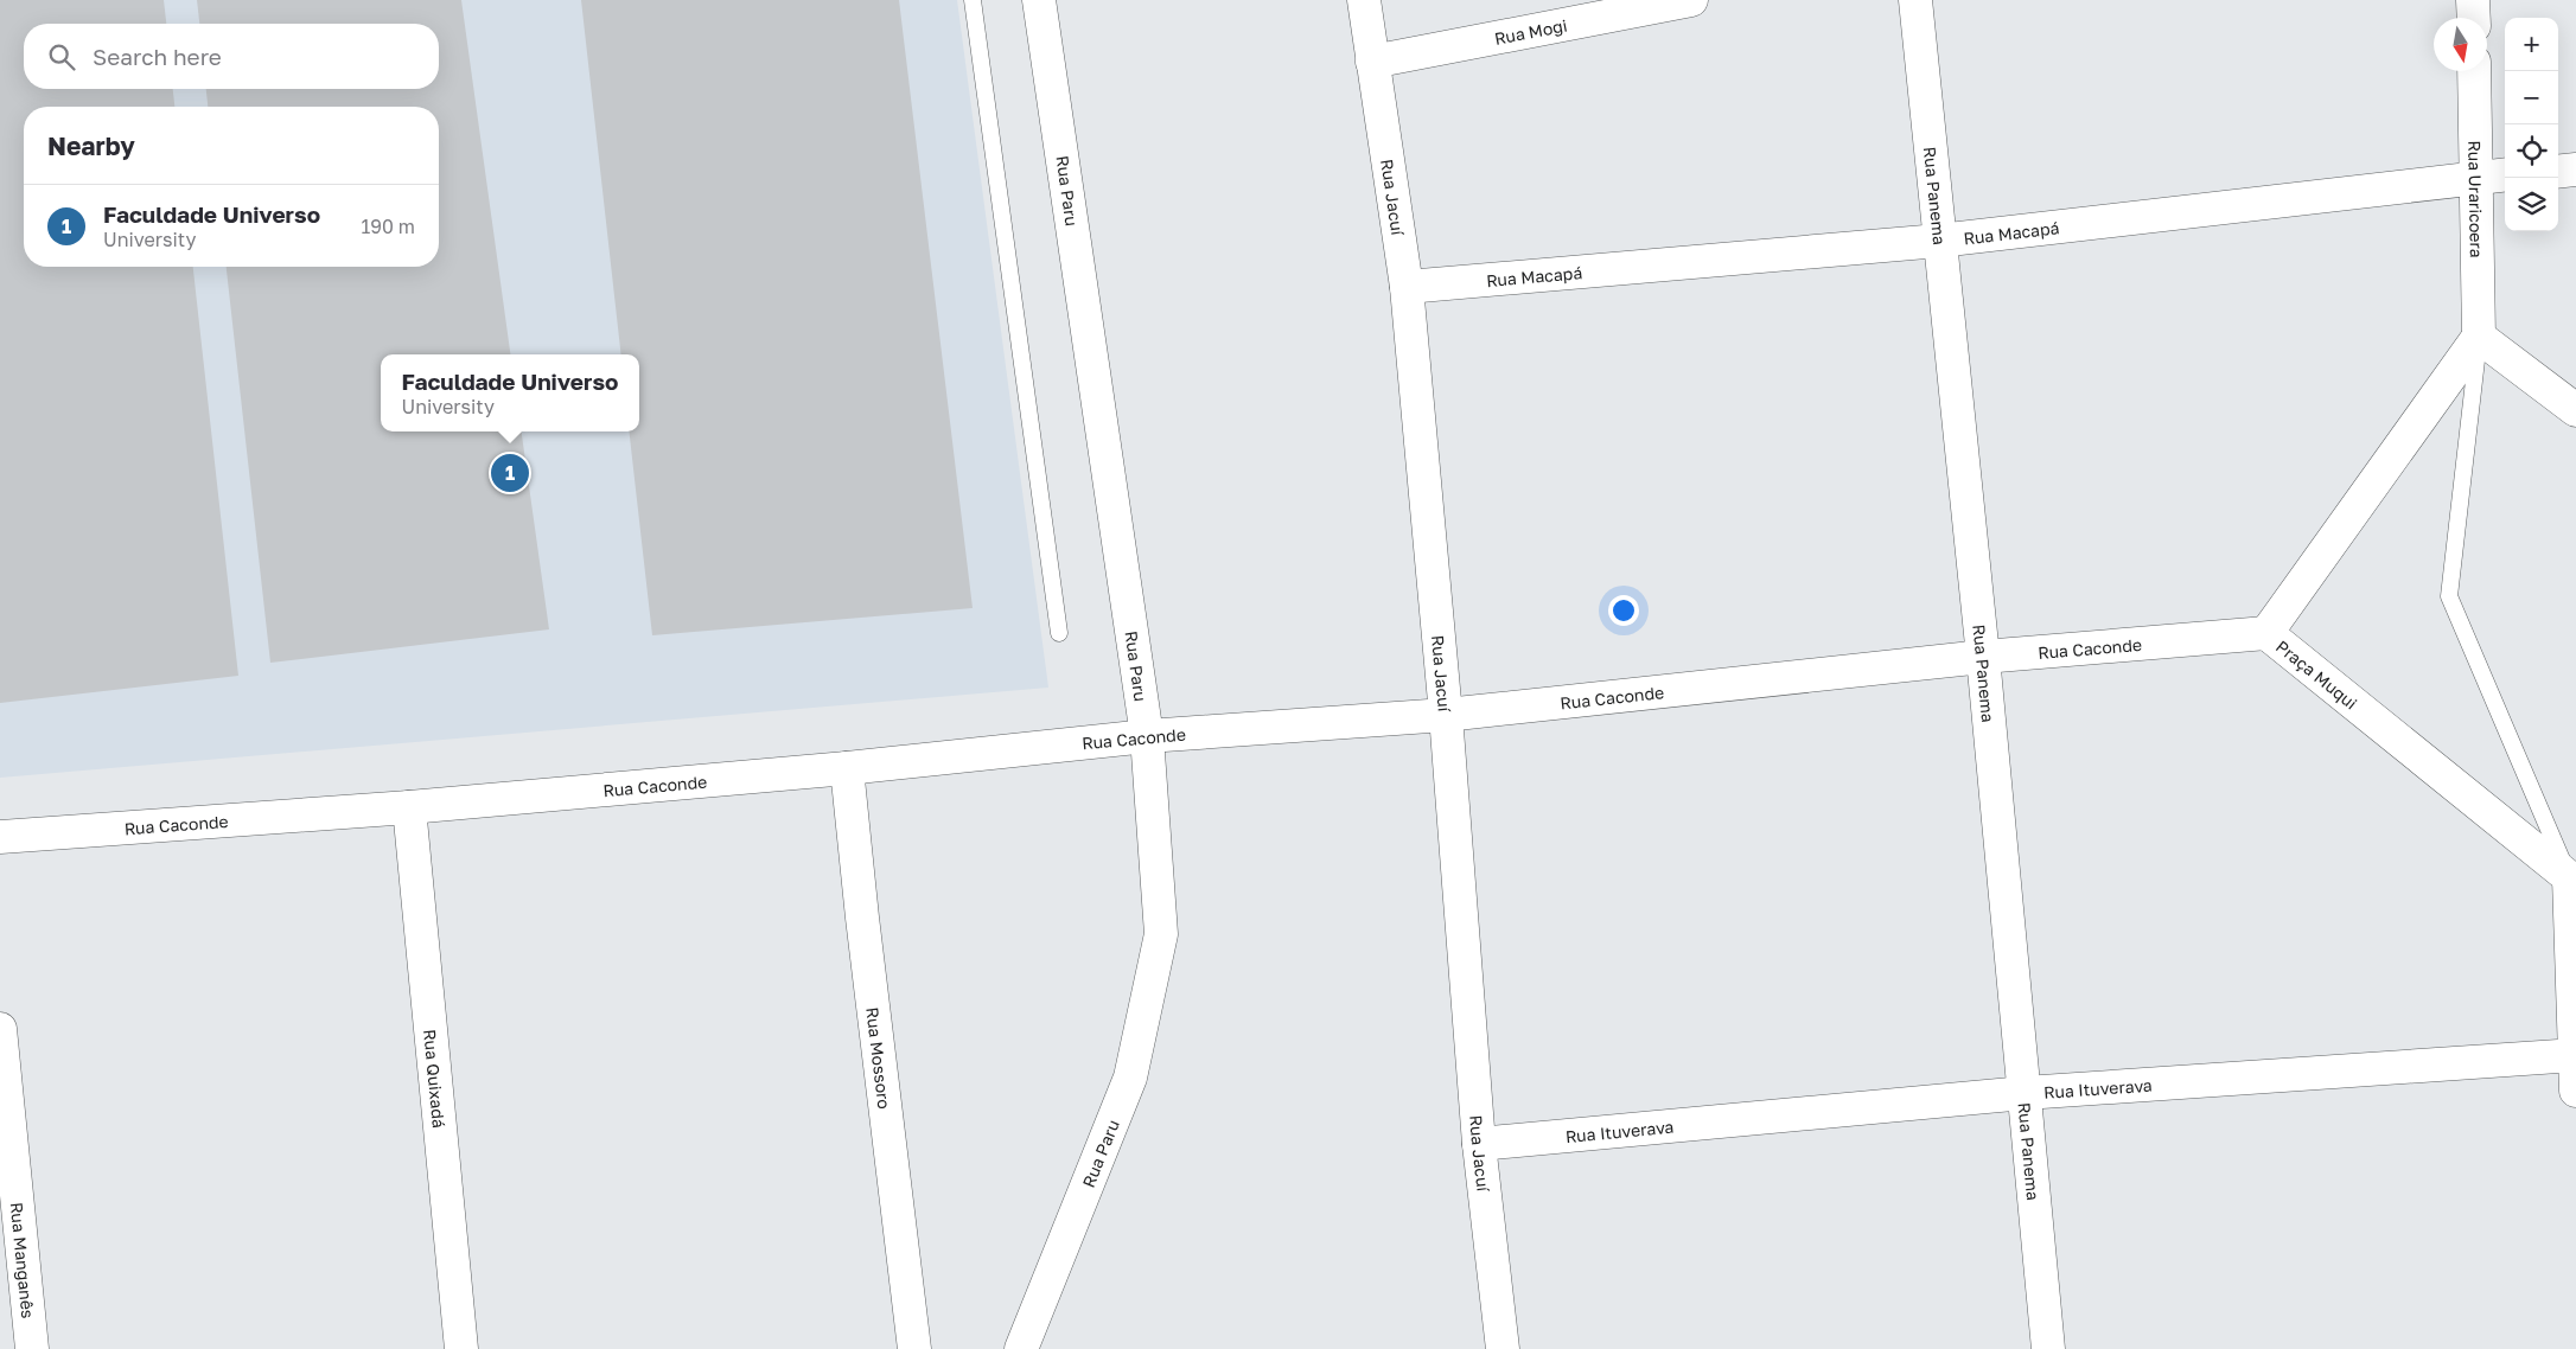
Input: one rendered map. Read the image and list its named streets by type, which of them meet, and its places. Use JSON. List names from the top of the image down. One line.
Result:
{"streets":{"street":["Rua Mogi","Rua Paru","Rua Jacuí","Rua Panema","Rua Uraricoera","Rua Macapá","Rua Caconde","Praça Muqui","Rua Mossoro","Rua Quixadá","Rua Ituverava","Rua Manganês"]},"crossings":[["Rua Mogi","Rua Jacuí"],["Rua Paru","Rua Caconde"],["Rua Jacuí","Rua Macapá"],["Rua Jacuí","Rua Caconde"],["Rua Jacuí","Rua Ituverava"],["Rua Panema","Rua Macapá"],["Rua Panema","Rua Caconde"],["Rua Panema","Rua Ituverava"],["Rua Uraricoera","Rua Macapá"],["Rua Uraricoera","Praça Muqui"],["Rua Caconde","Praça Muqui"],["Rua Caconde","Rua Mossoro"],["Rua Caconde","Rua Quixadá"]],"north":"bottom","page":{"map_buttons":["+","−"],"search":"Search here","heading":"Nearby","list":[{"mark":"1","name":"Faculdade Universo","note":"University","value":"190 m"}],"popup":["Faculdade Universo","University"],"pins":"1"}}
